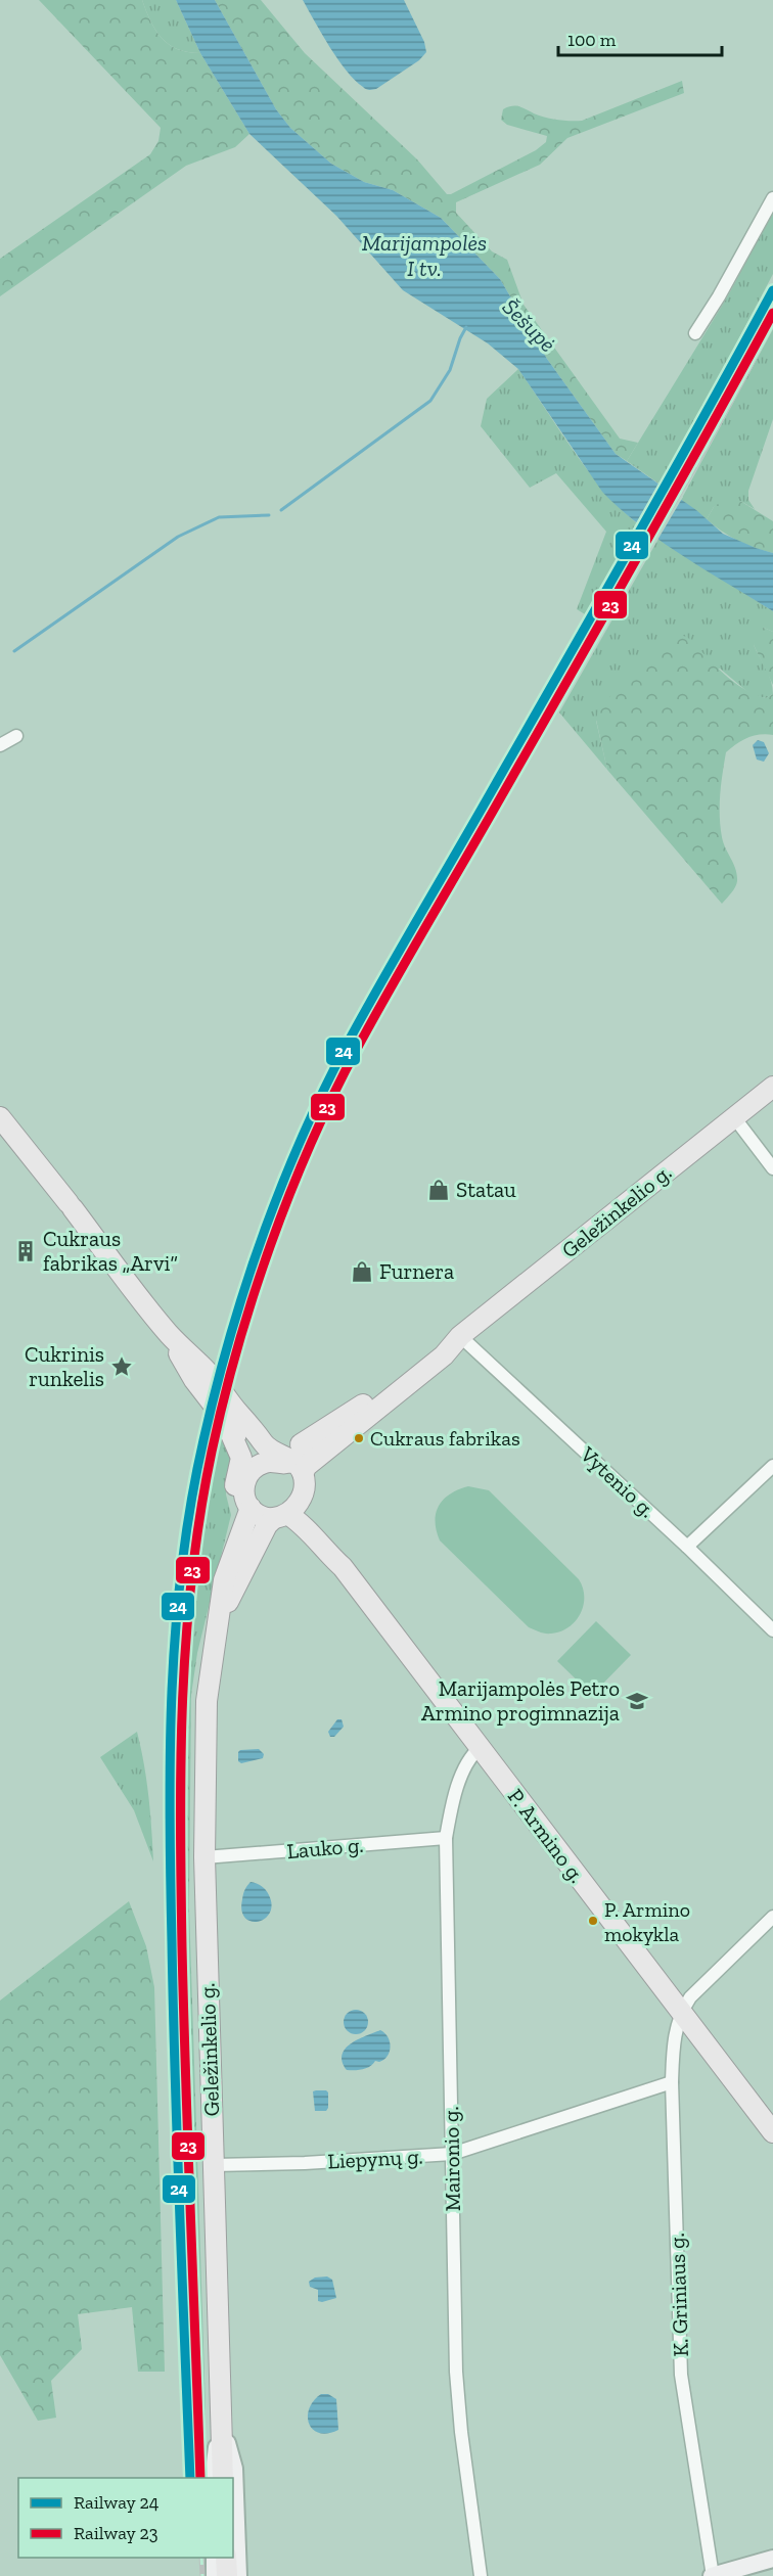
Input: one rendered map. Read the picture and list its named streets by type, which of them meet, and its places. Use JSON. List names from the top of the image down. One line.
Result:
{"streets":{"main road":["Geležinkelio g.","P. Armino g."],"street":["Vytenio g.","Lauko g.","Liepynų g.","Maironio g.","K. Griniaus g."]},"crossings":[["Geležinkelio g.","Vytenio g."],["Geležinkelio g.","P. Armino g."],["Geležinkelio g.","Lauko g."],["Geležinkelio g.","Liepynų g."],["P. Armino g.","Maironio g."],["P. Armino g.","K. Griniaus g."],["Lauko g.","Maironio g."],["Liepynų g.","Maironio g."],["Liepynų g.","K. Griniaus g."]],"water":["Marijampolės I tv.","Šešupė"],"places":{"shop":["Statau","Furnera"],"building":["Cukraus fabrikas „Arvi“"],"place":["Cukrinis runkelis"],"other":["Cukraus fabrikas","P. Armino mokykla"],"school or university":["Marijampolės Petro Armino progimnazija"]},"lines":["rail line 24","rail line 23"],"legend":["Railway 24","Railway 23"],"scale_bar":"100 m"}
